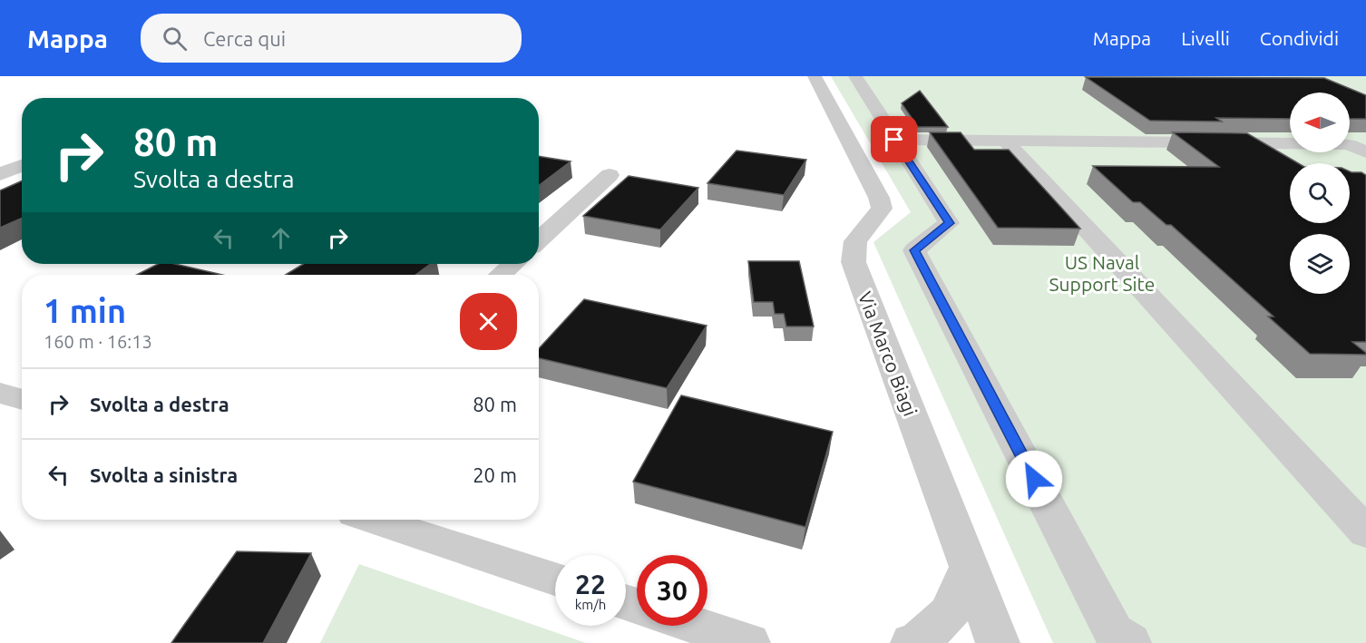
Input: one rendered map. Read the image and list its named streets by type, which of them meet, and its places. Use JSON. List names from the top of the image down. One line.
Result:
{"streets":{"street":["Via Marco Biagi"]},"parks":["US Naval Support Site"],"north":"left","page":{"header":"Mappa","search":"Cerca qui","nav":["Mappa","Livelli","Condividi"],"turn":["80 m","Svolta a destra"],"heading":["1 min","160 m · 16:13"],"list":[{"name":"Svolta a destra","value":"80 m"},{"name":"Svolta a sinistra","value":"20 m"}],"speed":"22 km/h","limit":"30"}}
